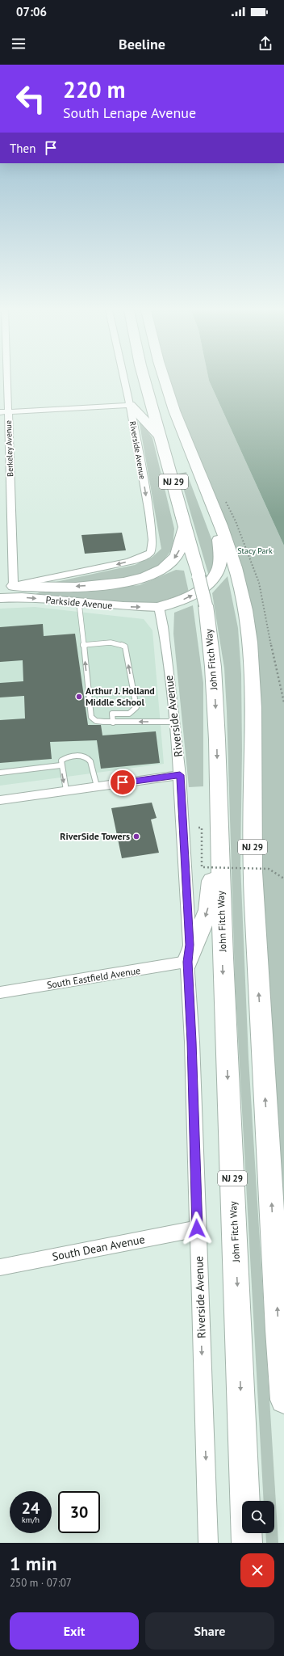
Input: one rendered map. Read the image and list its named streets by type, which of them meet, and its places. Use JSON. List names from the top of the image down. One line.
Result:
{"streets":{"highway":["NJ 29","John Fitch Way"],"main road":["Parkside Avenue"],"street":["Berkeley Avenue","Riverside Avenue","South Eastfield Avenue","South Dean Avenue"]},"crossings":[["Berkeley Avenue","Parkside Avenue"],["Riverside Avenue","Parkside Avenue"],["Riverside Avenue","South Eastfield Avenue"],["Riverside Avenue","South Dean Avenue"]],"one_way":["Riverside Avenue"],"parks":["Stacy Park"],"places":["Arthur J. Holland Middle School","RiverSide Towers"],"page":{"status":"07:06","header":"Beeline","turn":["220 m","South Lenape Avenue"],"then":"Then","speed":"24 km/h","limit":"30","heading":["1 min","250 m · 07:07"],"buttons":["Exit","Share"]}}
